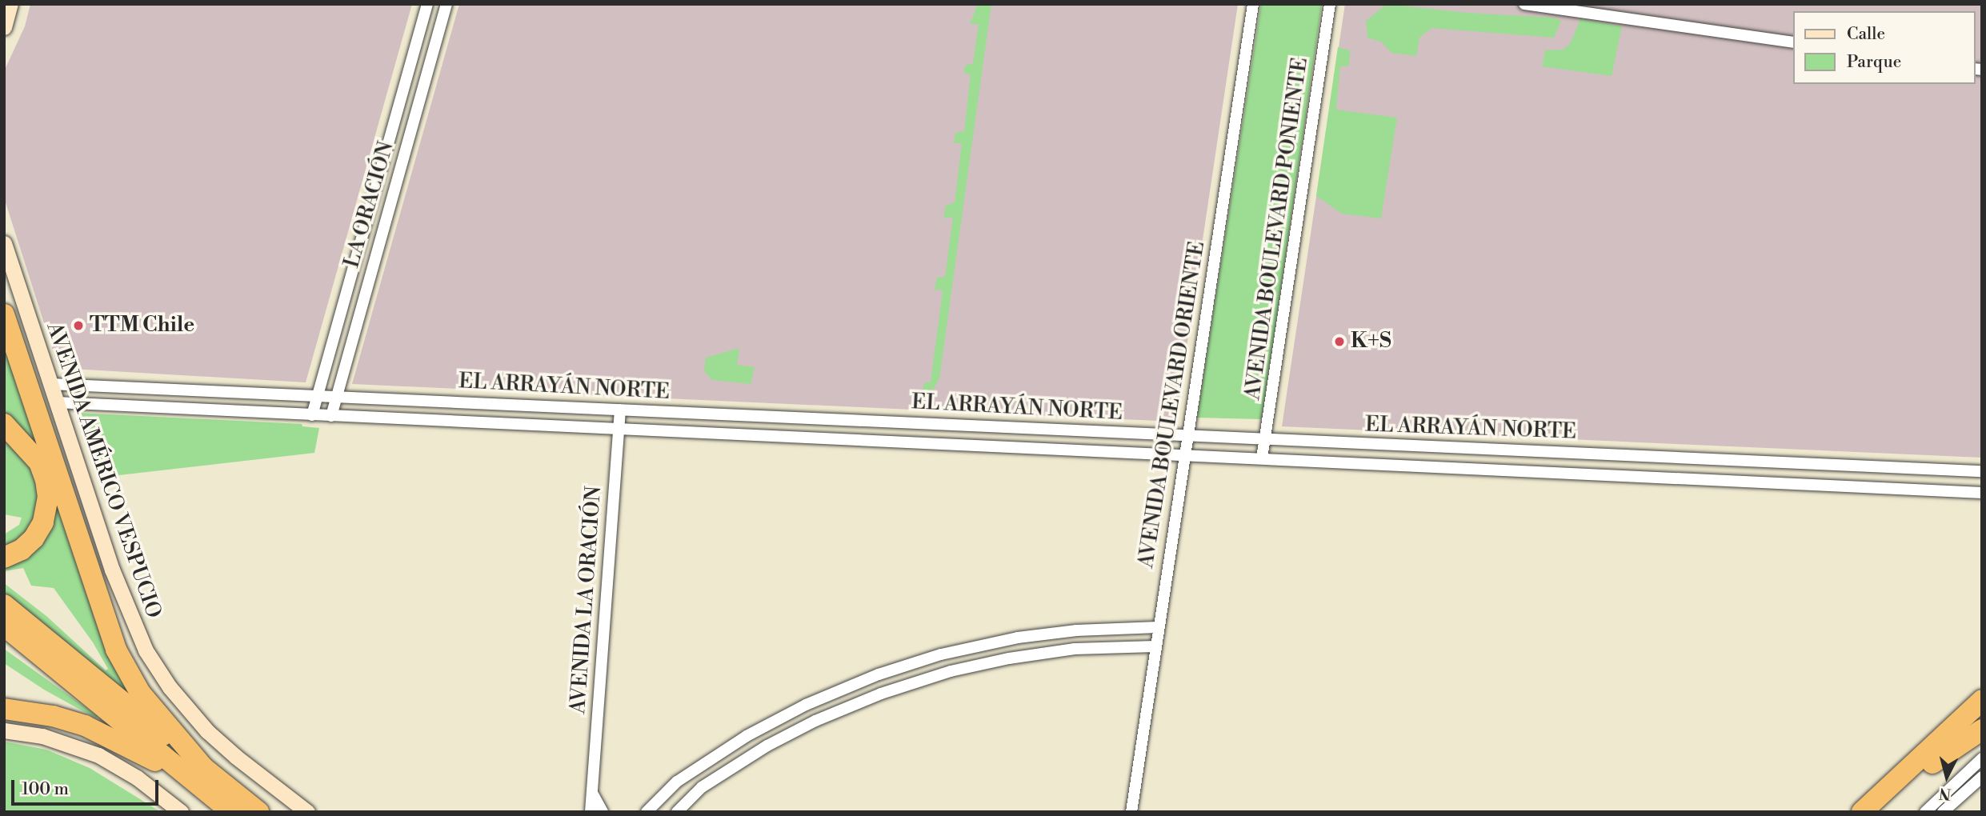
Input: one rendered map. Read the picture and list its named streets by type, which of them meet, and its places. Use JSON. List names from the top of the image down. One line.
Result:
{"streets":{"street":["LA ORACIÓN","AVENIDA BOULEVARD PONIENTE","EL ARRAYÁN NORTE","AVENIDA BOULEVARD ORIENTE","AVENIDA AMÉRICO VESPUCIO","AVENIDA LA ORACIÓN"]},"crossings":[["LA ORACIÓN","EL ARRAYÁN NORTE"],["AVENIDA BOULEVARD PONIENTE","EL ARRAYÁN NORTE"],["EL ARRAYÁN NORTE","AVENIDA BOULEVARD ORIENTE"],["EL ARRAYÁN NORTE","AVENIDA AMÉRICO VESPUCIO"],["EL ARRAYÁN NORTE","AVENIDA LA ORACIÓN"]],"places":["TTM Chile","K+S"],"legend":["Calle","Parque"],"scale_bar":"100 m","north":"bottom"}
